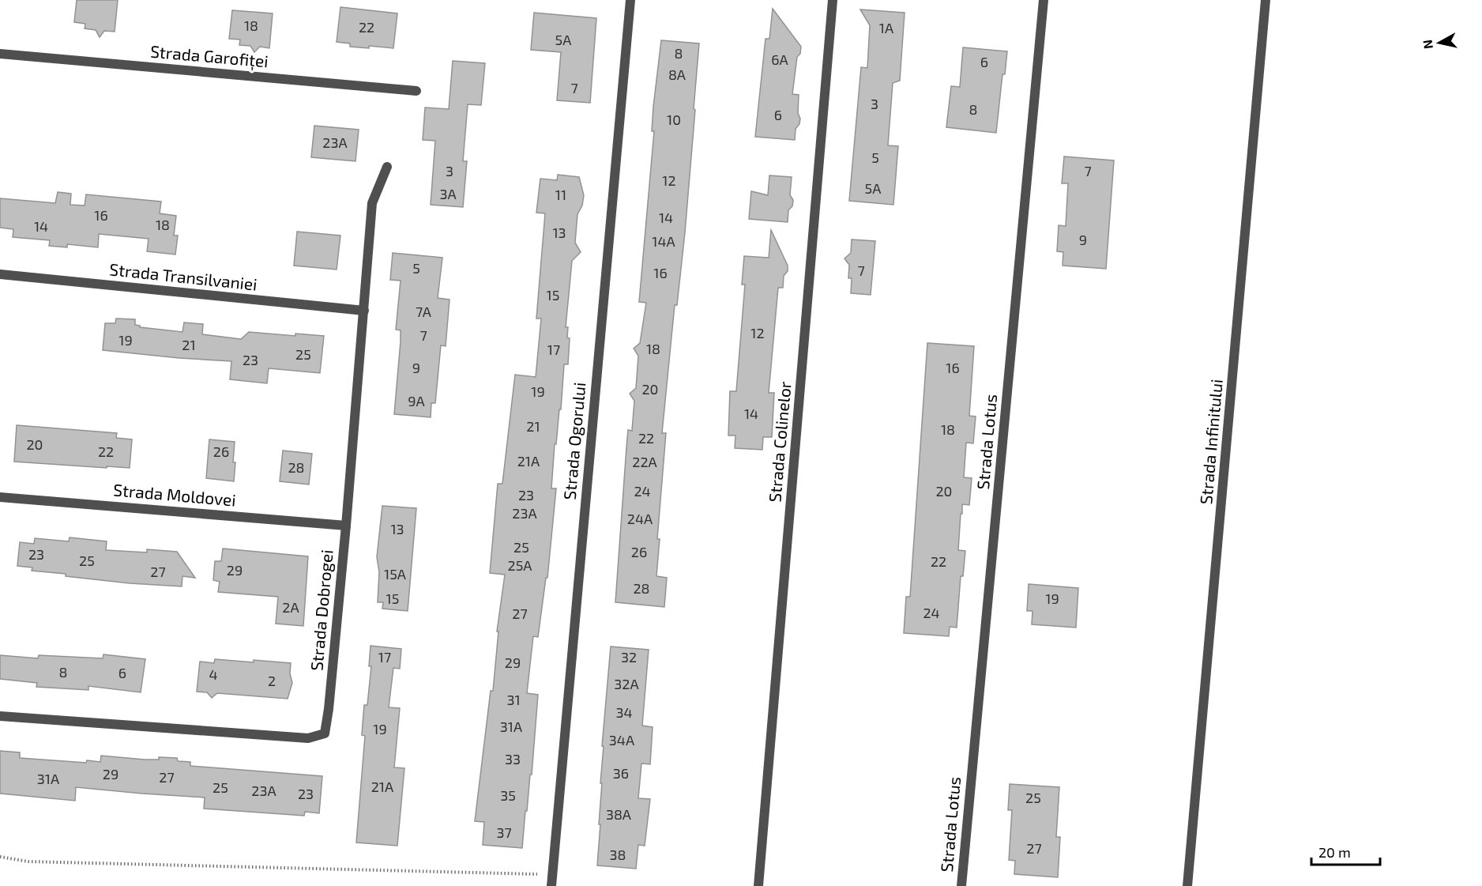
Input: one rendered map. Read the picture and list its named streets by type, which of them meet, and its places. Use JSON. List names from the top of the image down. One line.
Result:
{"streets":{"street":["Strada Garofiței","Strada Transilvaniei","Strada Ogorului","Strada Colinelor","Strada Lotus","Strada Infinitului","Strada Moldovei","Strada Dobrogei"]},"crossings":[["Strada Transilvaniei","Strada Dobrogei"],["Strada Moldovei","Strada Dobrogei"]],"house_numbers":["18","22","1A","5A","8","6A","6","8A","7","3","8","6","10","23A","5","3","7","12","5A","3A","11","16","14","18","14","13","9","14A","5","7","16","15","7A","12","7","19","21","18","17","25","23","9","16","20","19","9A","14","21","18","22","20","22","26","21A","22A","28","24","20","23","23A","24A","13","25","26","23","25","22","25A","29","27","15A","28","15","19","2A","24","27","17","32","29","8","6","4","2","32A","31","34","31A","19","34A","33","36","29","27","31A","21A","25","23A","23","35","25","38A","37","27","38"],"scale_bar":"20 m","north":"left"}
